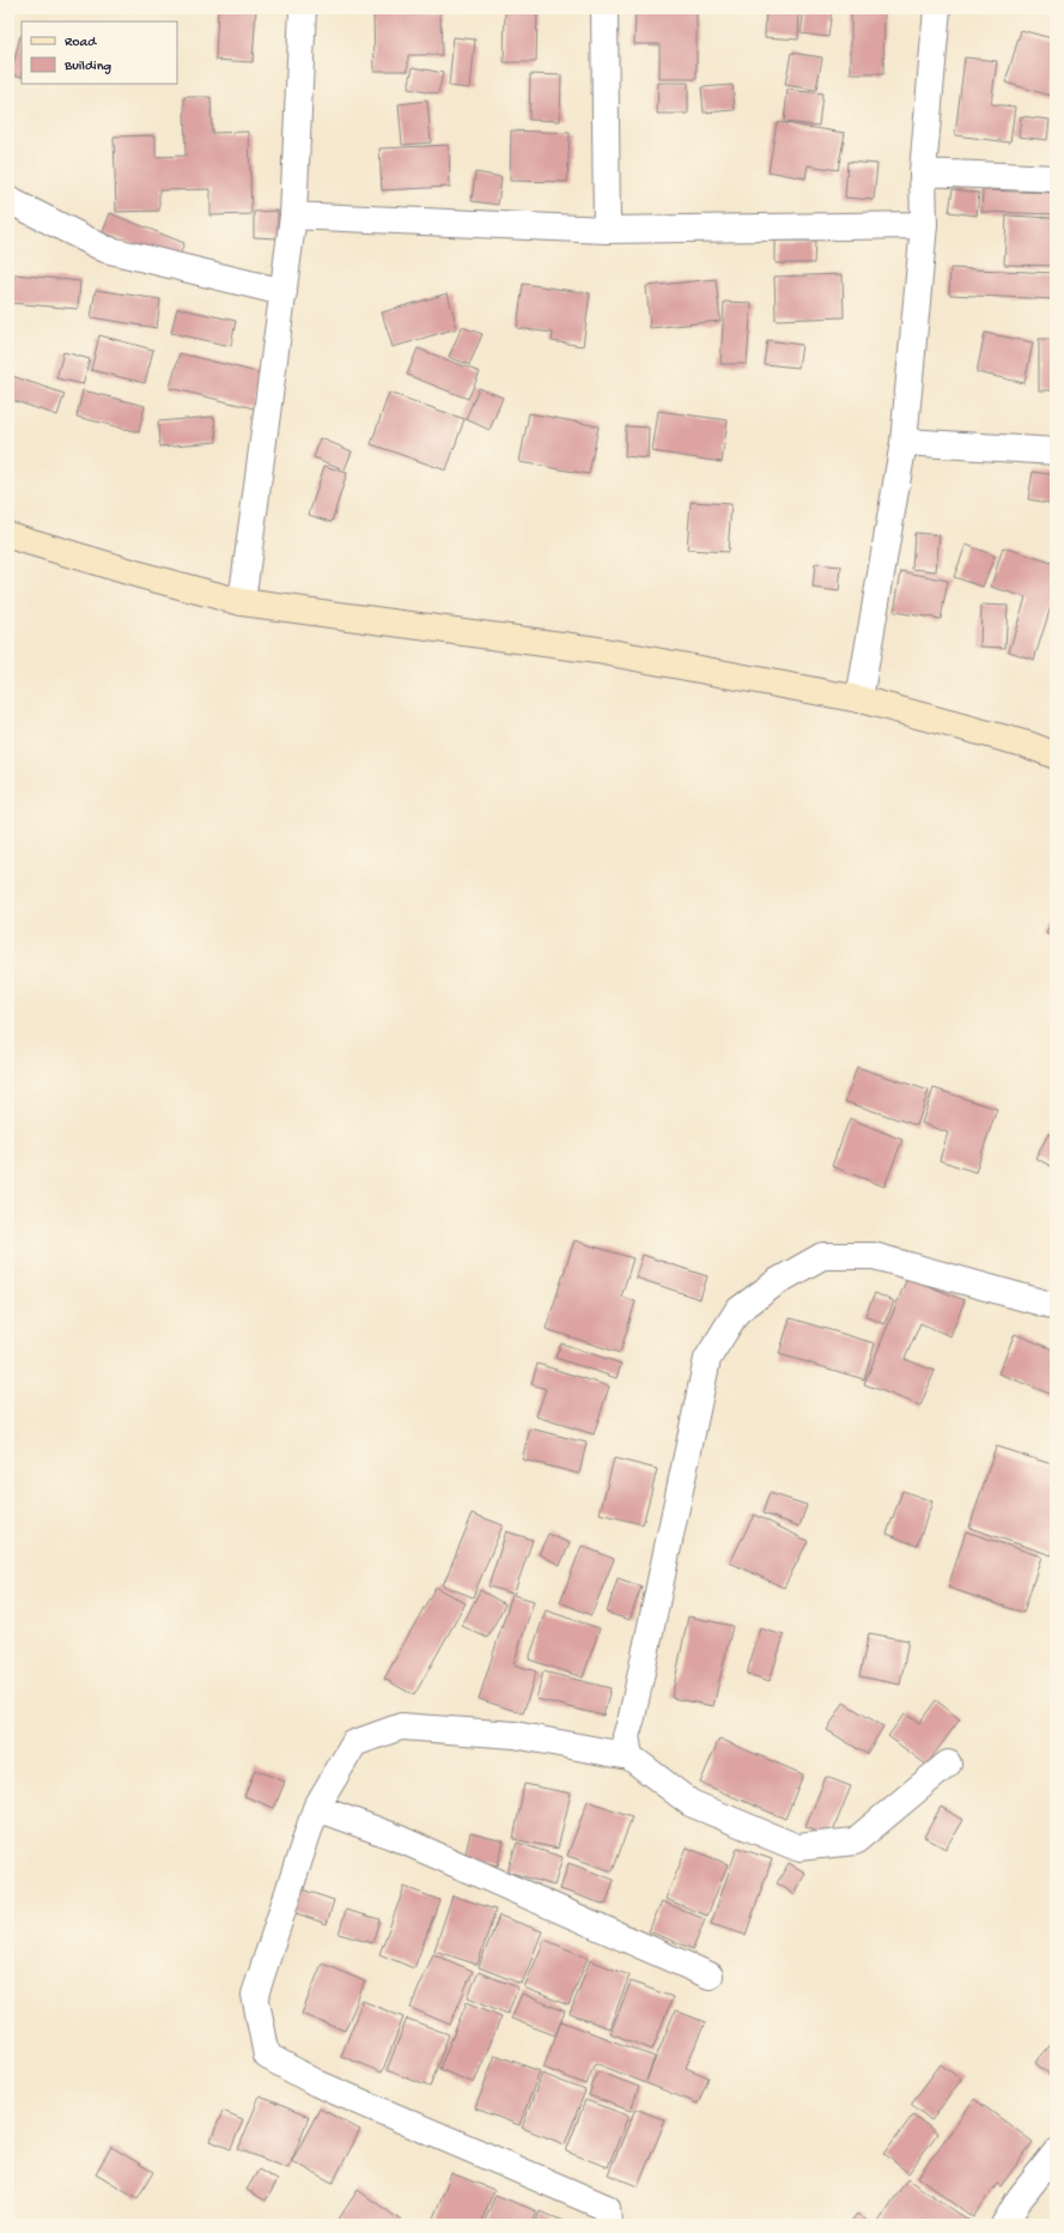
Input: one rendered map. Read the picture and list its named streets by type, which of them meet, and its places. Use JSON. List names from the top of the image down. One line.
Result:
{"legend":["Road","Building"]}
